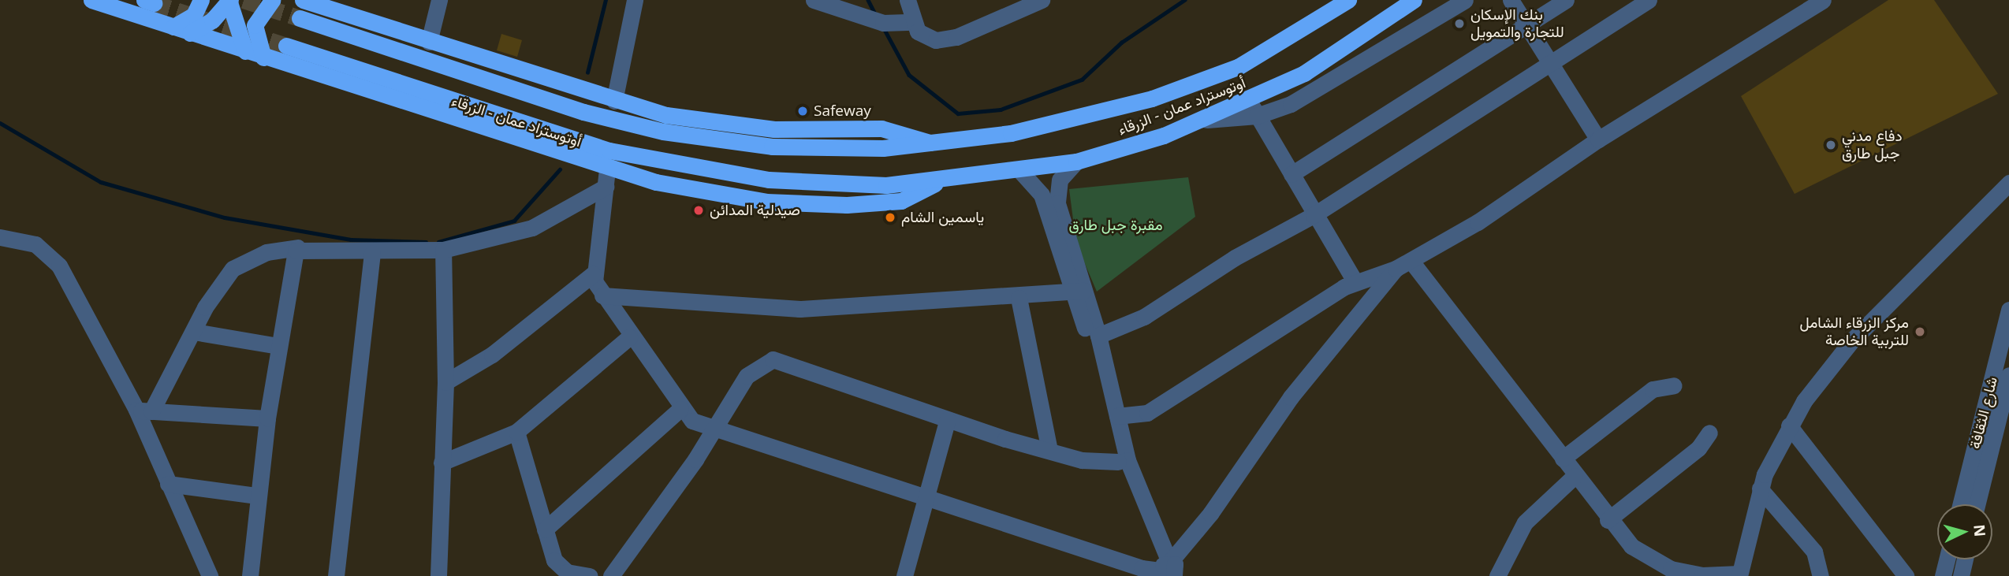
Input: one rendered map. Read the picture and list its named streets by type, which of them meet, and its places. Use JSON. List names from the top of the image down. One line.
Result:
{"streets":{"highway":["أوتوستراد عمان - الزرقاء"],"street":["شارع الثقافة"]},"parks":["مقبرة جبل طارق"],"places":["بنك الإسكان للتجارة والتمويل","Safeway","دفاع مدني جبل طارق","صيدلية المدائن","ياسمين الشام","مركز الزرقاء الشامل للتربية الخاصة"],"north":"right"}
